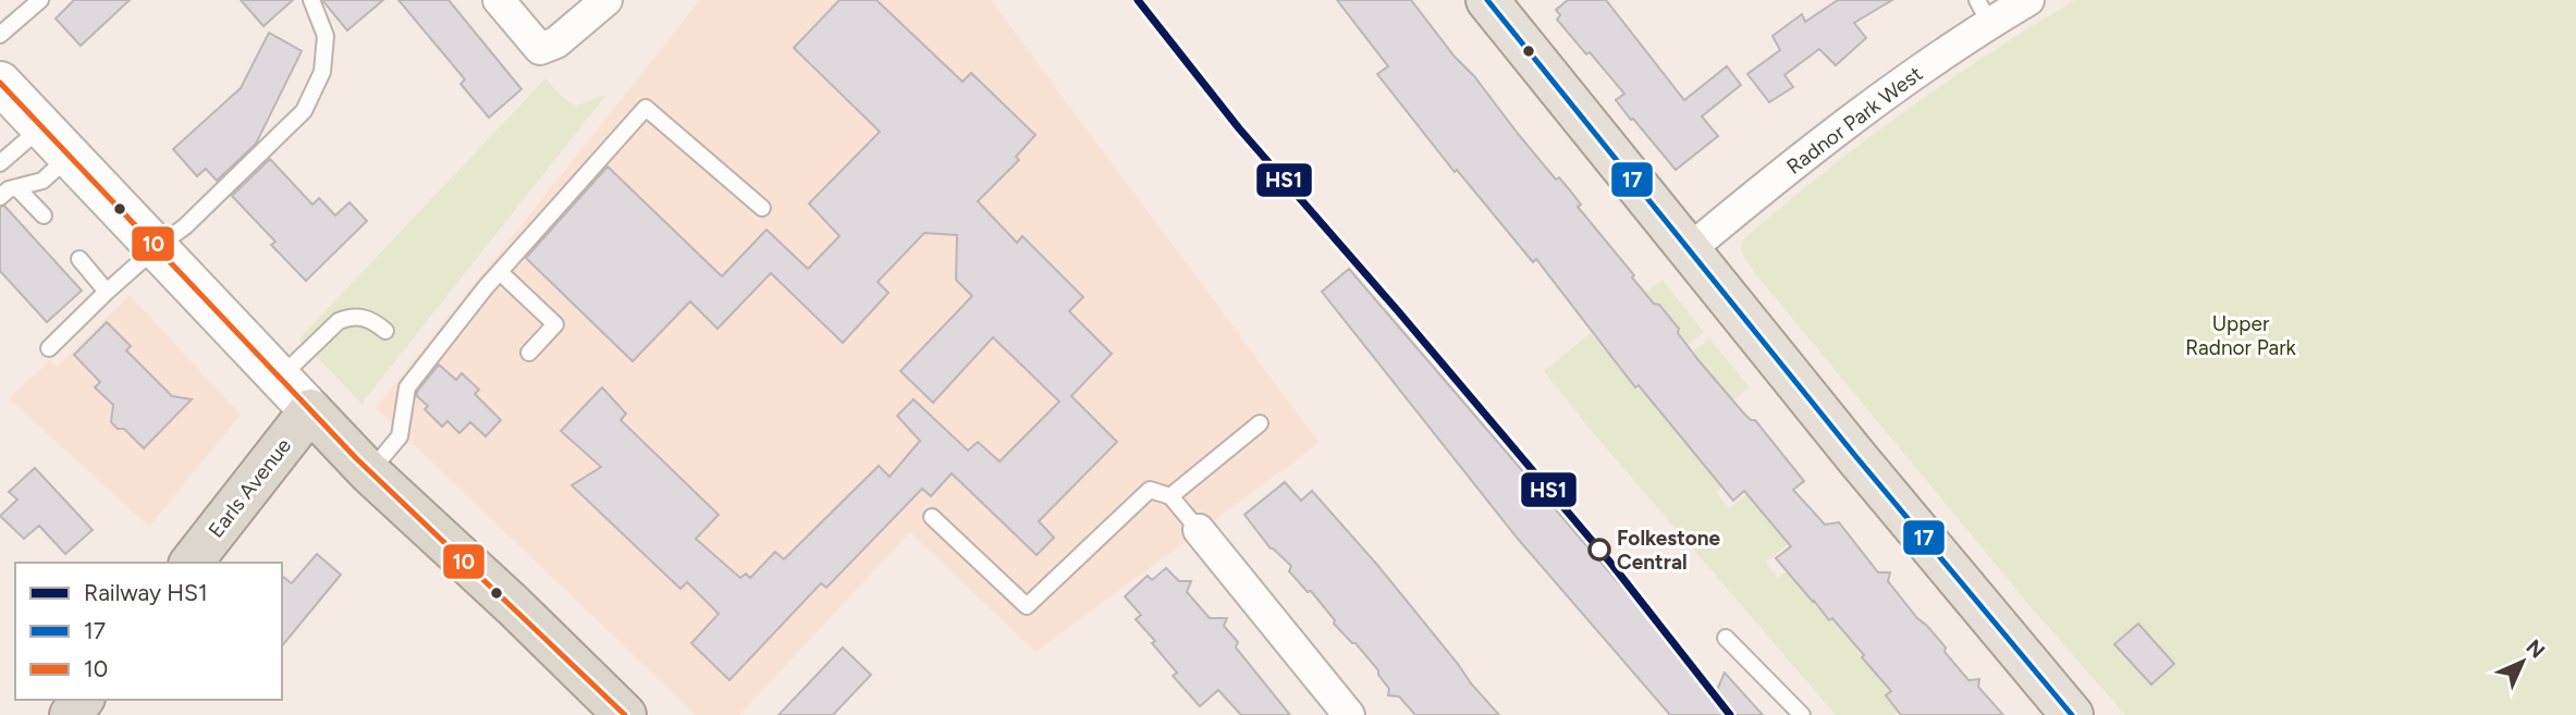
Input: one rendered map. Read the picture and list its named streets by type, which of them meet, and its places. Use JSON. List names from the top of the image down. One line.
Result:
{"streets":{"highway":["Earls Avenue"],"street":["Radnor Park West"]},"parks":["Upper Radnor Park"],"places":["Folkestone Central"],"lines":["rail line HS1","transit line 17","transit line 10"],"legend":["Railway HS1","17","10"],"north":"top right"}
